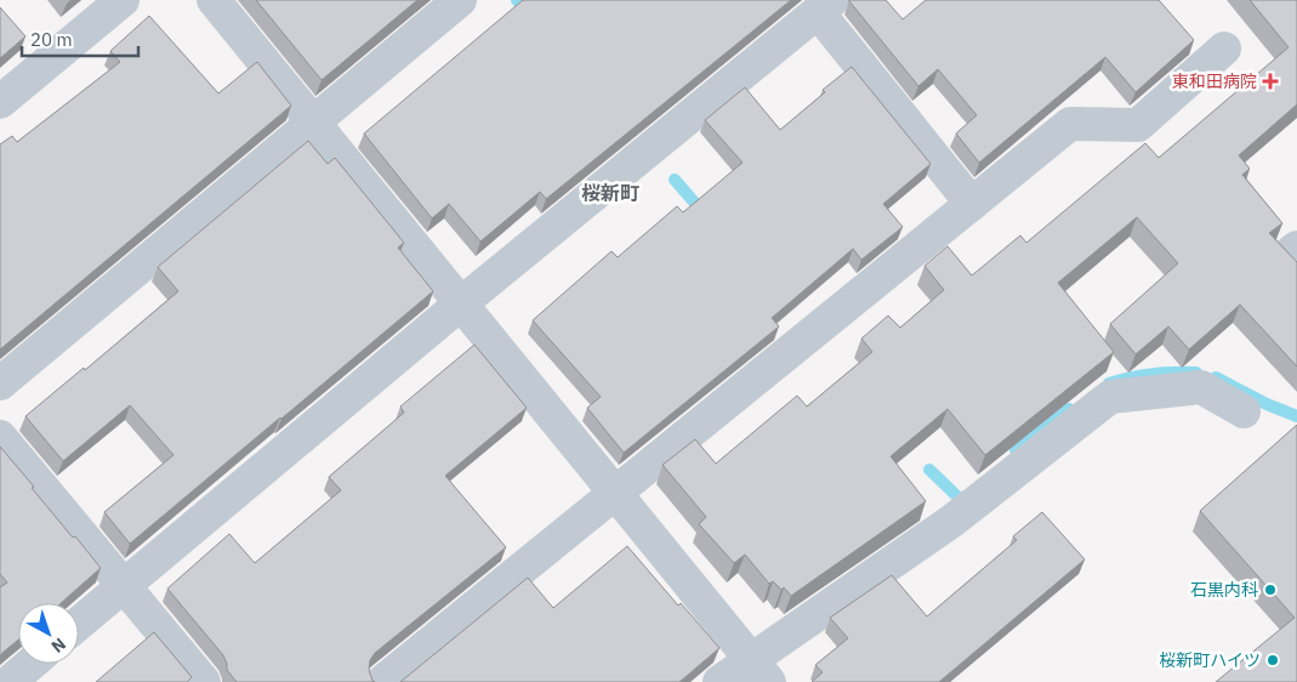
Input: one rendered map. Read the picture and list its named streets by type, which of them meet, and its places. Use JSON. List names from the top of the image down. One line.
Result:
{"districts":["桜新町"],"places":{"health":["東和田病院"],"other":["石黒内科","桜新町ハイツ"]},"scale_bar":"20 m","north":"bottom right"}
